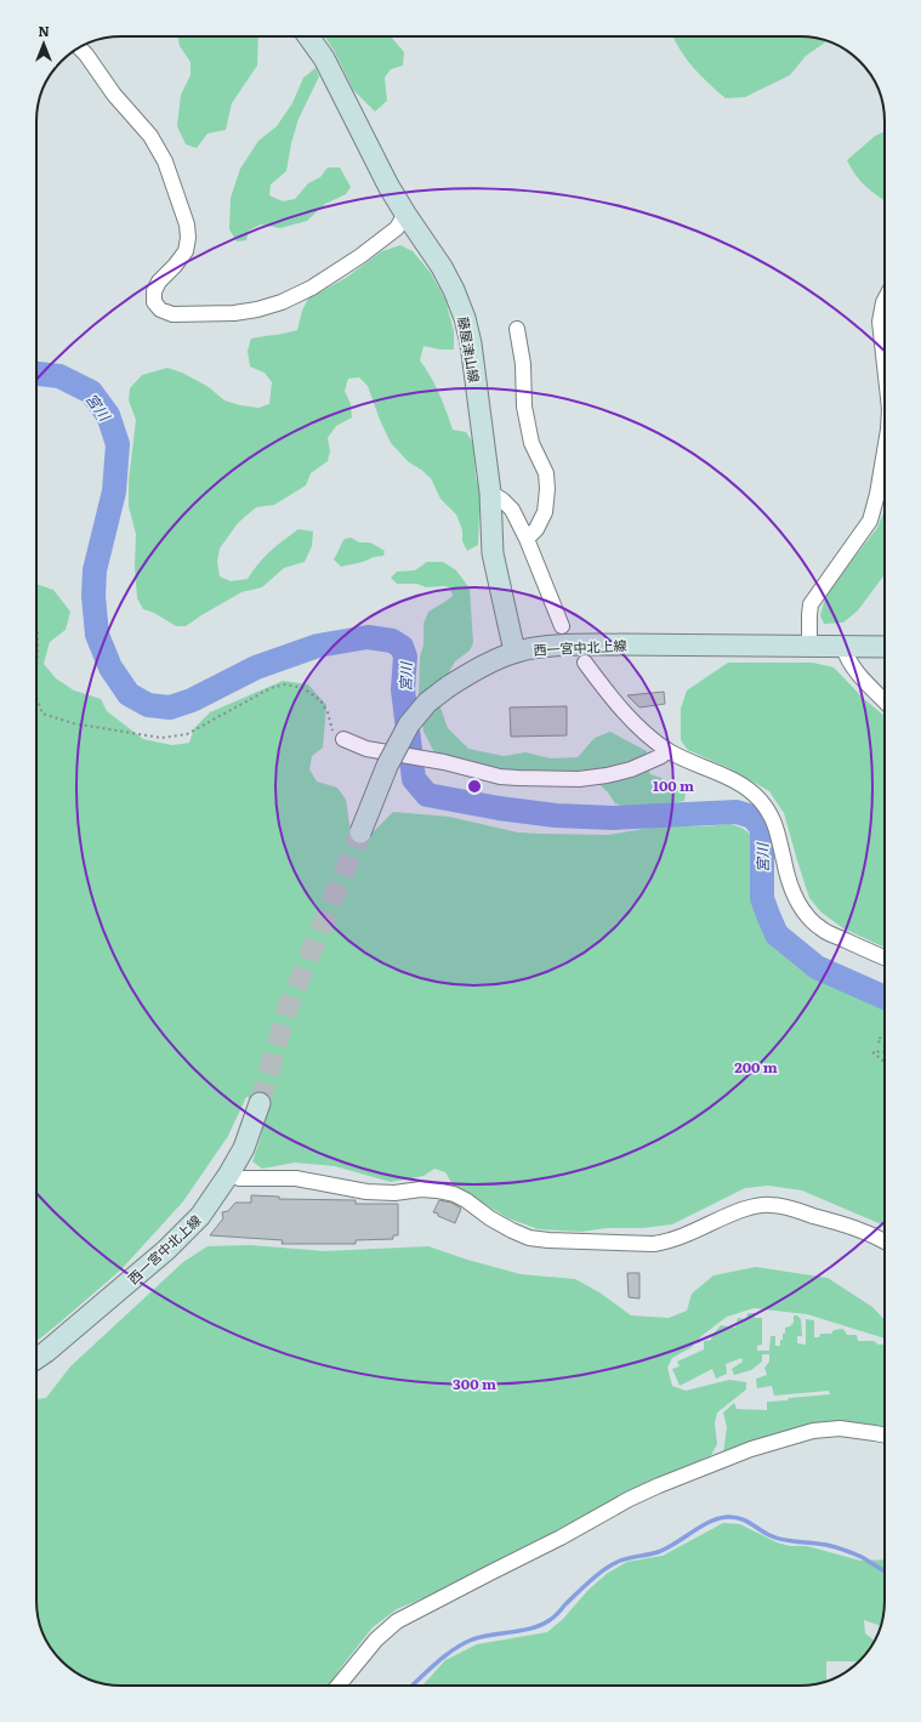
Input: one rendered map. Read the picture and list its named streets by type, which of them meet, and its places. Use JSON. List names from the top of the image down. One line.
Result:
{"streets":{"main road":["藤屋津山線","西一宮中北上線"]},"crossings":[["藤屋津山線","西一宮中北上線"]],"water":["宮川"],"north":"top","rings":["100 m","200 m","300 m"]}
